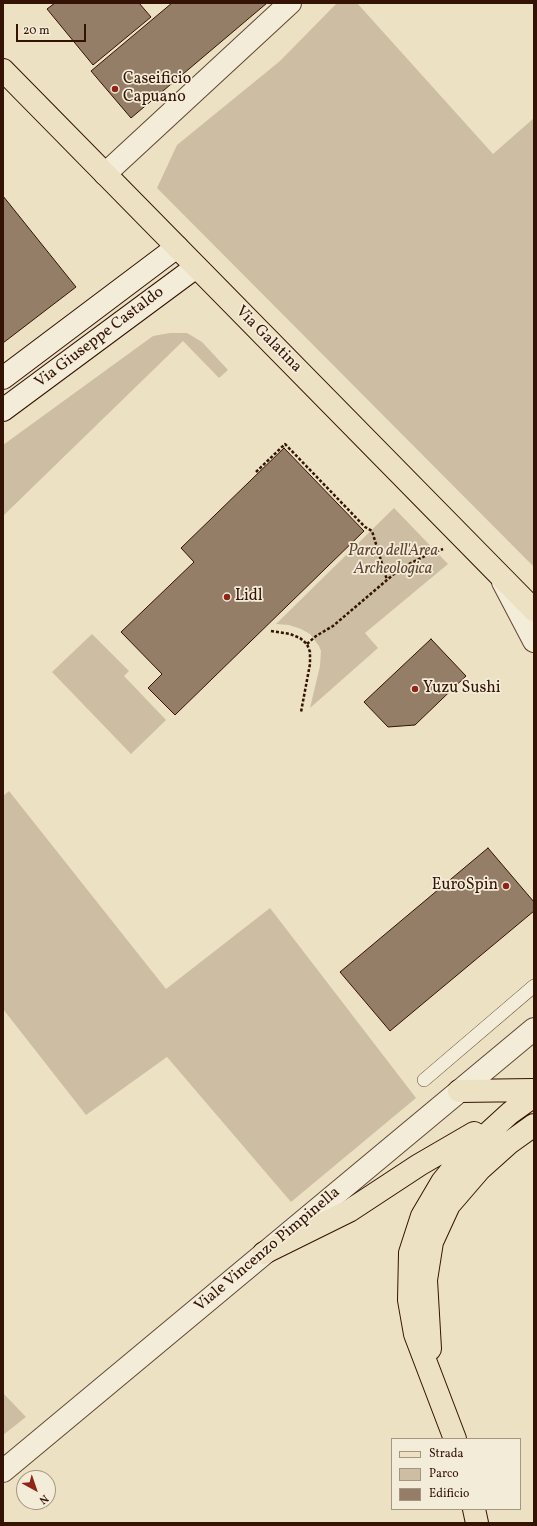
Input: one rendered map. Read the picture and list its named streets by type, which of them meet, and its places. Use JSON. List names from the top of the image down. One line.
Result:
{"streets":{"main road":["Via Galatina"],"street":["Via Giuseppe Castaldo","Viale Vincenzo Pimpinella"]},"crossings":[["Via Giuseppe Castaldo","Via Galatina"]],"parks":["Parco dell'Area Archeologica"],"places":["Caseificio Capuano","Lidl","Yuzu Sushi","EuroSpin"],"legend":["Strada","Parco","Edificio"],"scale_bar":"20 m","north":"bottom right"}
